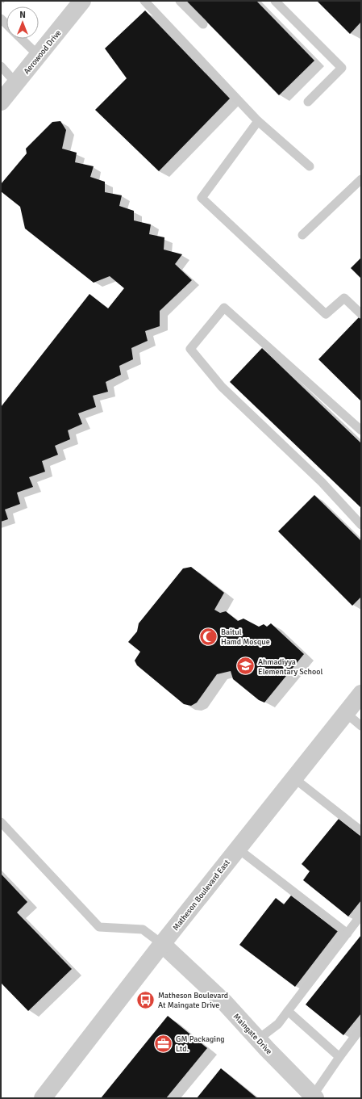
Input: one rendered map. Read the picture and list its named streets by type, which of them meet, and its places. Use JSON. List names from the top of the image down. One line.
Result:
{"streets":{"street":["Aerowood Drive","Matheson Boulevard East","Maingate Drive"]},"crossings":[["Matheson Boulevard East","Maingate Drive"]],"places":{"mosque":["Baitul Hamd Mosque"],"school or university":["Ahmadiyya Elementary School"],"bus stop":["Matheson Boulevard At Maingate Drive"],"office":["GM Packaging Ltd."]},"north":"top"}
